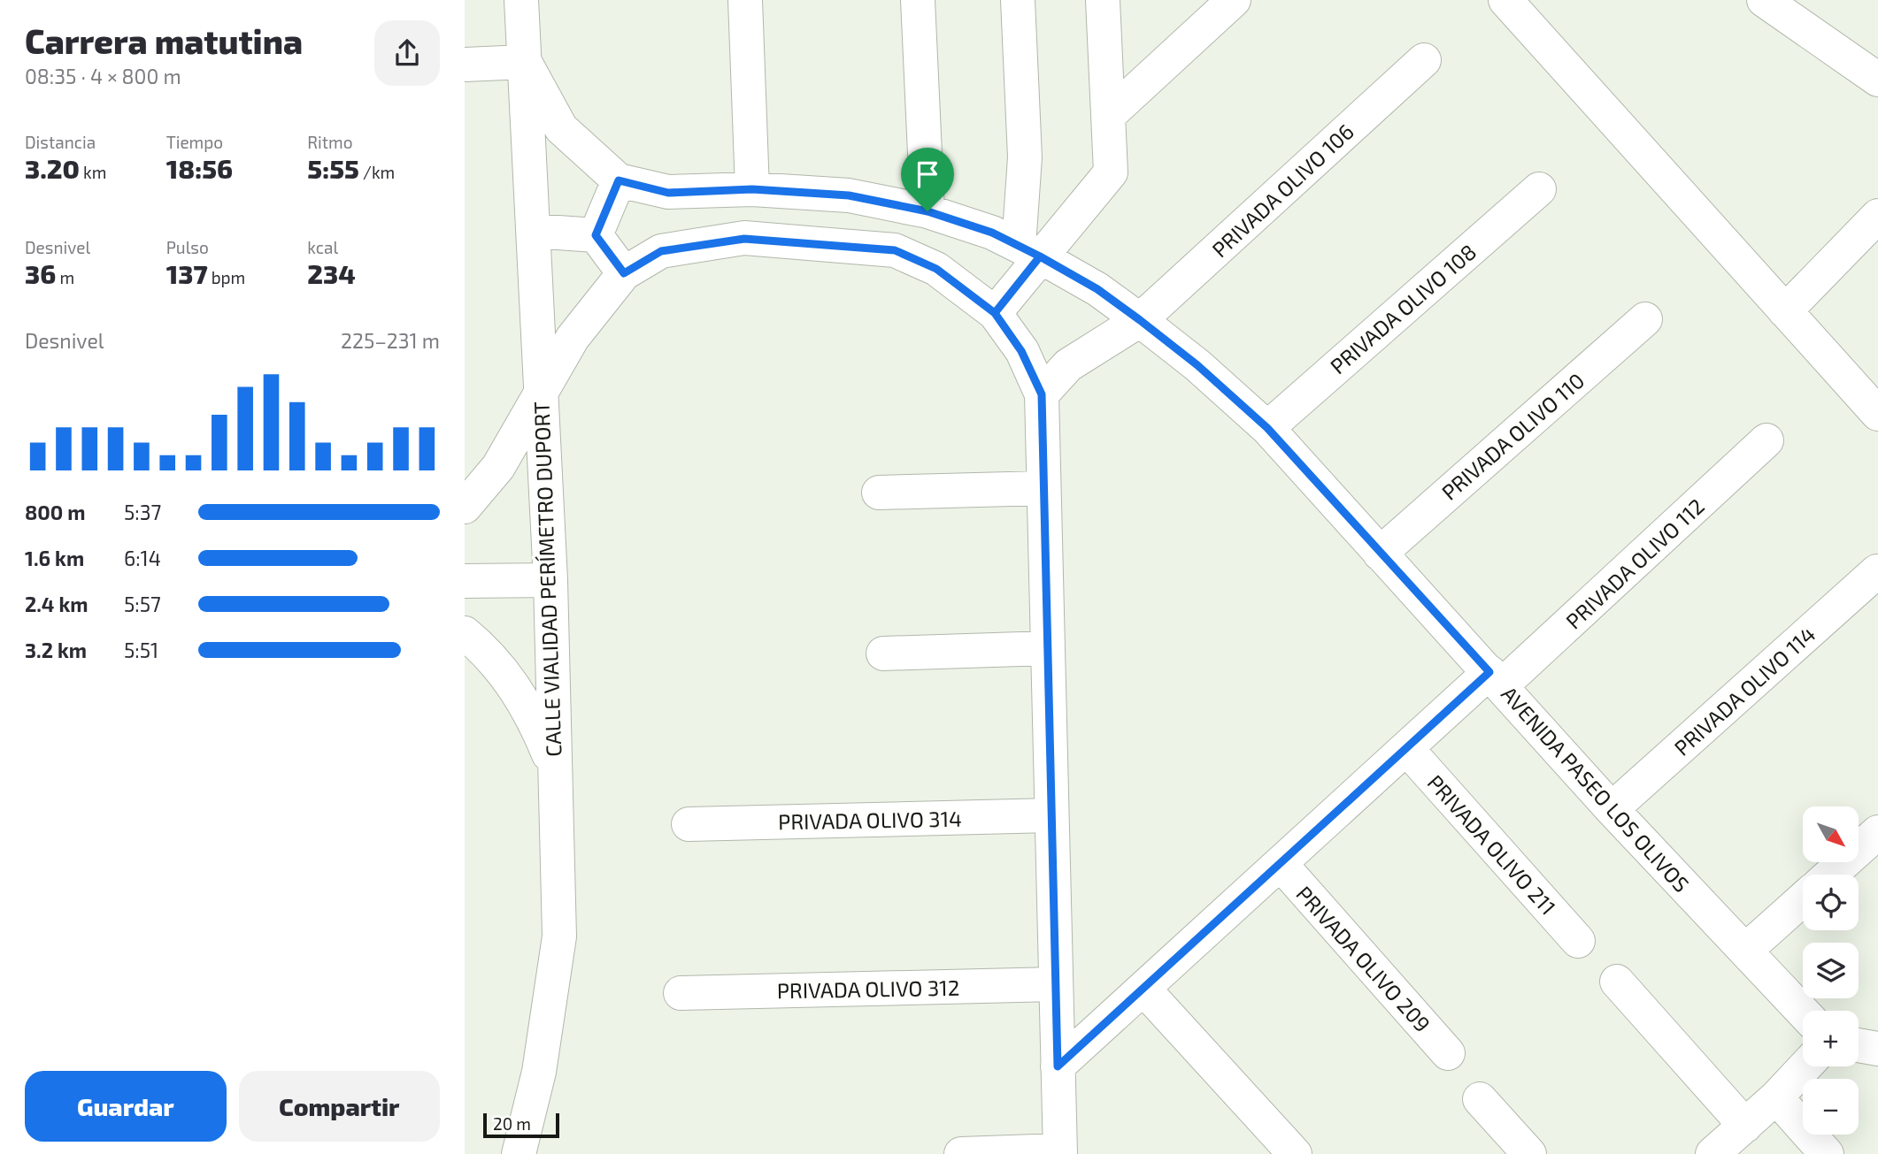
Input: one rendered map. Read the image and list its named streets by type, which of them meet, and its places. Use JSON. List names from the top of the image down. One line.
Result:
{"streets":{"street":["PRIVADA OLIVO 106","PRIVADA OLIVO 108","PRIVADA OLIVO 110","PRIVADA OLIVO 112","CALLE VIALIDAD PERÍMETRO DUPORT","PRIVADA OLIVO 114","AVENIDA PASEO LOS OLIVOS","PRIVADA OLIVO 314","PRIVADA OLIVO 211","PRIVADA OLIVO 209","PRIVADA OLIVO 312"]},"crossings":[["PRIVADA OLIVO 106","AVENIDA PASEO LOS OLIVOS"],["PRIVADA OLIVO 108","AVENIDA PASEO LOS OLIVOS"],["PRIVADA OLIVO 110","AVENIDA PASEO LOS OLIVOS"],["PRIVADA OLIVO 112","AVENIDA PASEO LOS OLIVOS"],["PRIVADA OLIVO 112","PRIVADA OLIVO 211"],["PRIVADA OLIVO 112","PRIVADA OLIVO 209"],["CALLE VIALIDAD PERÍMETRO DUPORT","AVENIDA PASEO LOS OLIVOS"],["PRIVADA OLIVO 114","AVENIDA PASEO LOS OLIVOS"]],"scale_bar":"20 m","north":"bottom right","page":{"heading":["Carrera matutina","08:35 · 4 × 800 m"],"stats":[["Distancia","3.20 km"],["Tiempo","18:56"],["Ritmo","5:55 /km"],["Desnivel","36 m"],["Pulso","137 bpm"],["kcal","234"]],"chart":["Desnivel","225–231 m"],"list":[{"name":"800 m","note":"5:37"},{"name":"1.6 km","note":"6:14"},{"name":"2.4 km","note":"5:57"},{"name":"3.2 km","note":"5:51"}],"map_buttons":["+","−"],"buttons":["Guardar","Compartir"],"scale":"20 m"}}
